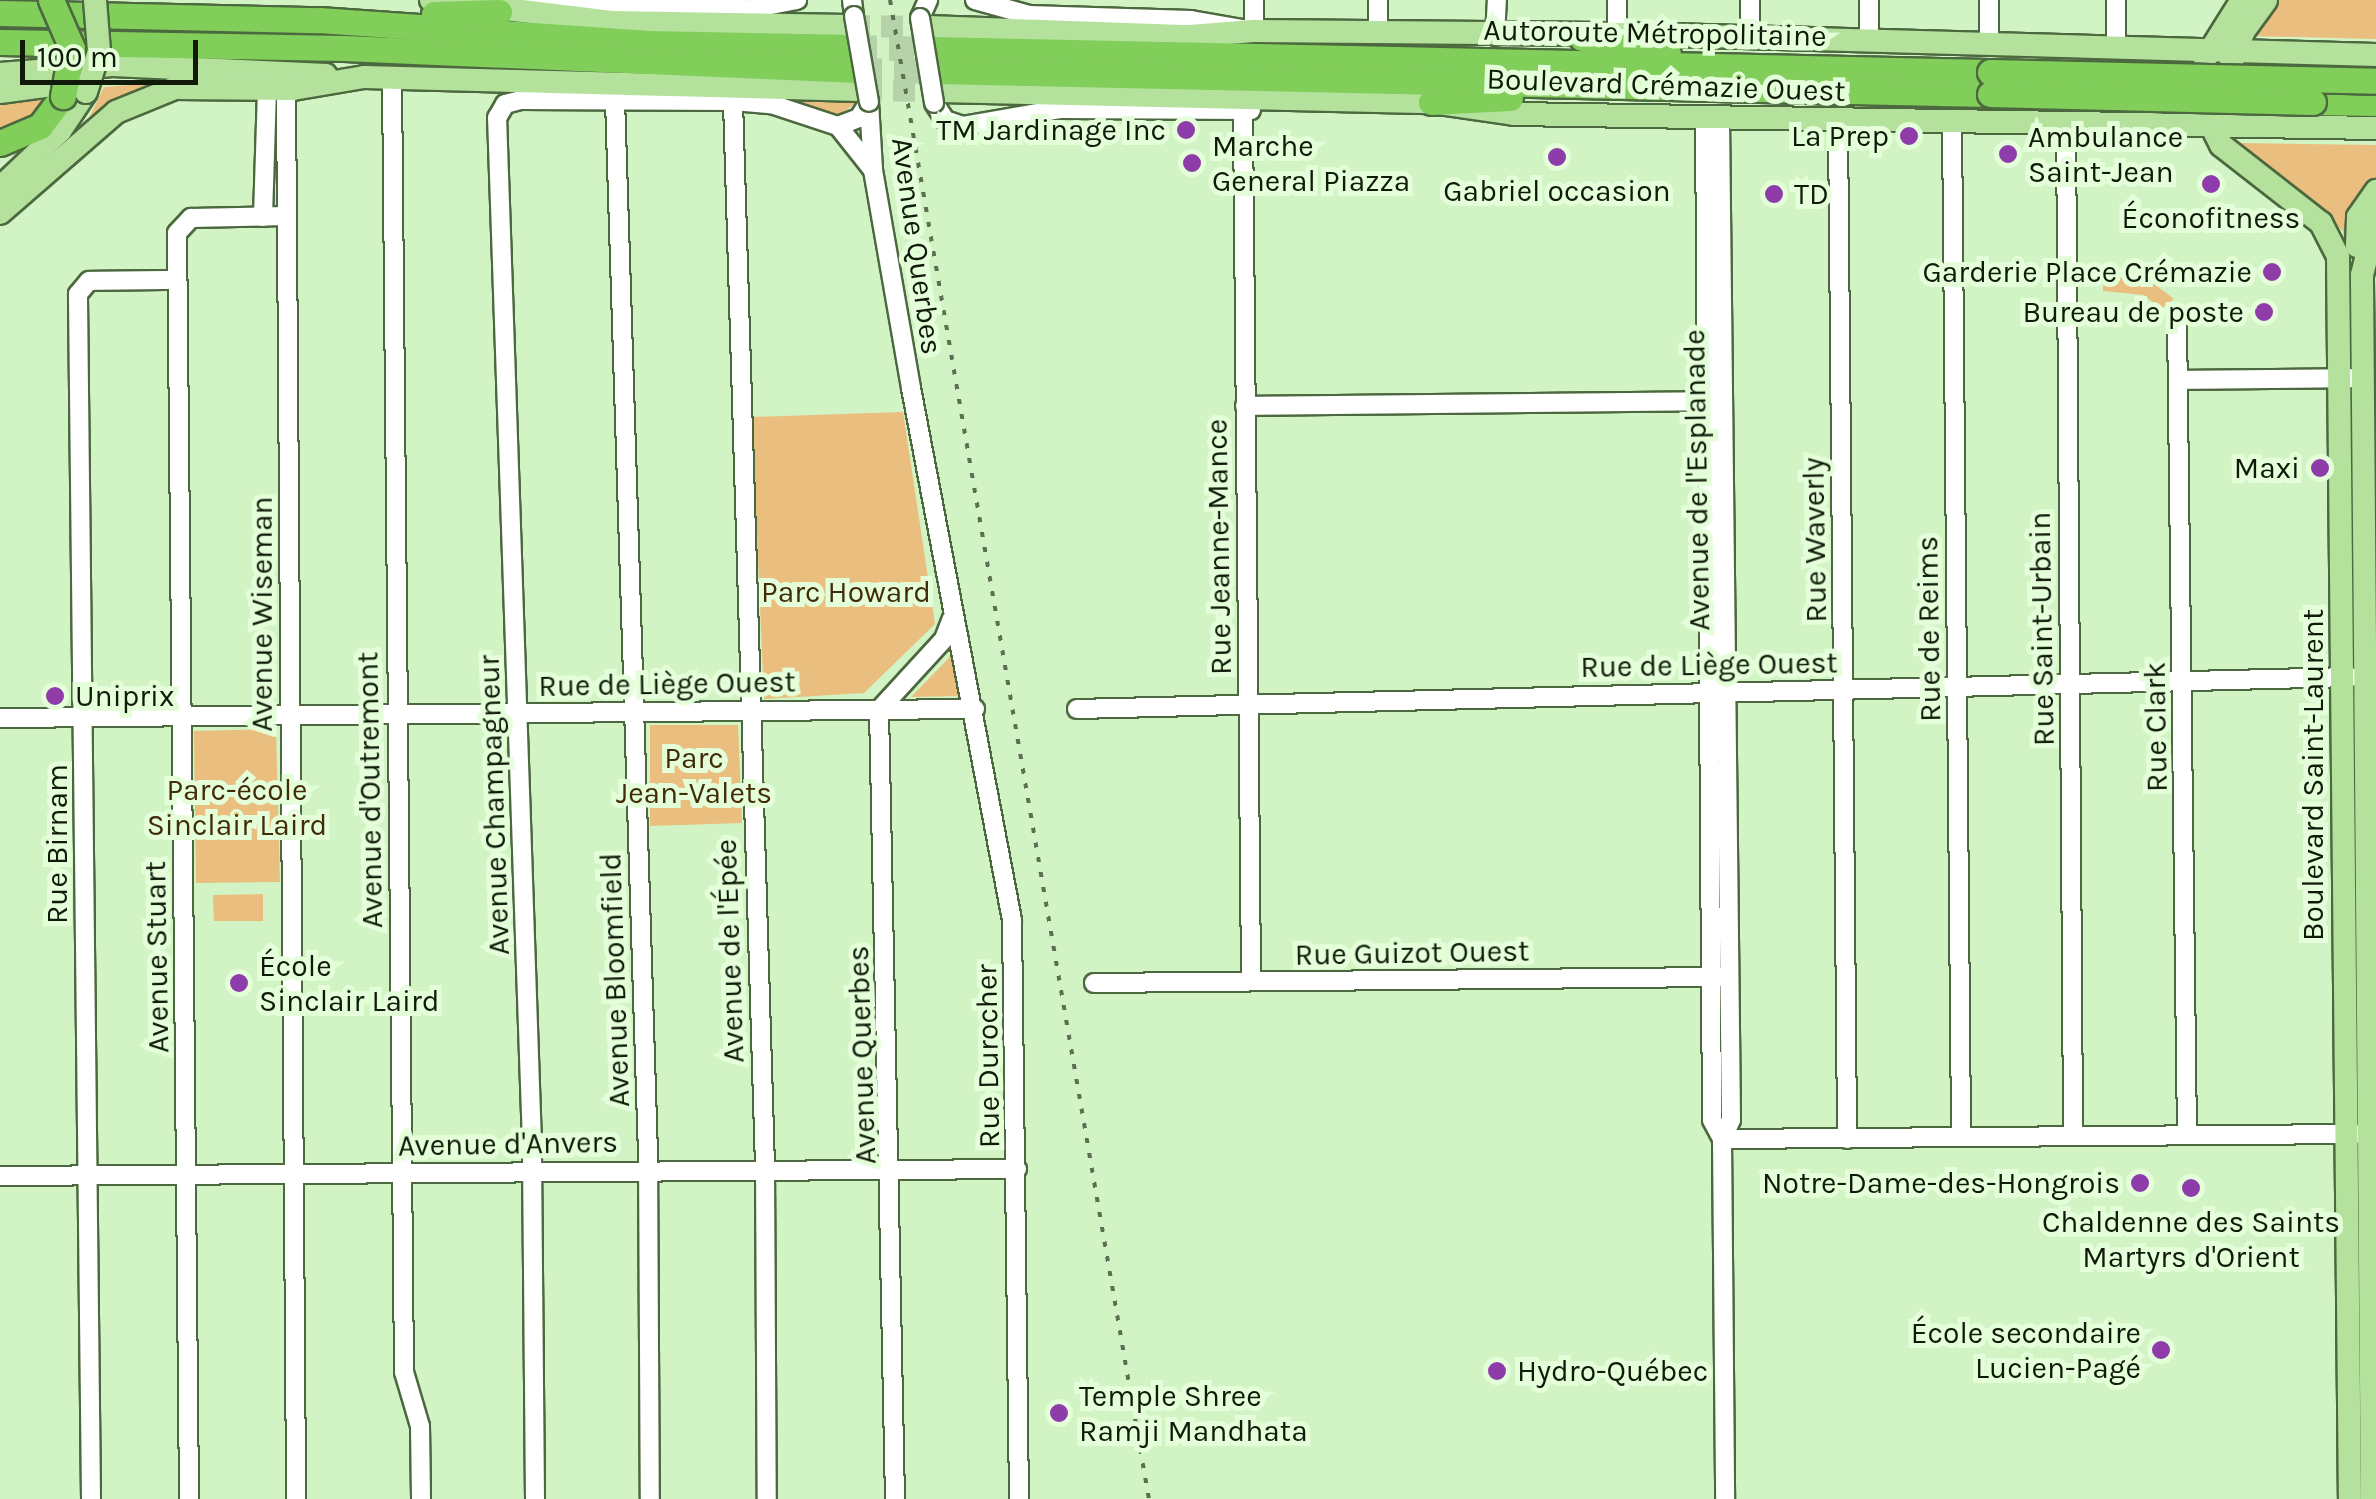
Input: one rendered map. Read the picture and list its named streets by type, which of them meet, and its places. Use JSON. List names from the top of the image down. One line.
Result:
{"streets":{"highway":["Autoroute Métropolitaine"],"main road":["Boulevard Crémazie Ouest","Boulevard Saint-Laurent"],"street":["Avenue Querbes","Avenue de l'Esplanade","Rue Waverly","Rue Jeanne-Mance","Avenue Wiseman","Rue de Reims","Rue Saint-Urbain","Rue de Liège Ouest","Rue Clark","Avenue d'Outremont","Avenue Champagneur","Rue Birnam","Avenue de l'Épée","Rue Guizot Ouest","Avenue Stuart","Avenue Bloomfield","Rue Durocher","Avenue d'Anvers"]},"crossings":[["Autoroute Métropolitaine","Boulevard Crémazie Ouest"],["Boulevard Crémazie Ouest","Avenue de l'Esplanade"],["Boulevard Crémazie Ouest","Rue Waverly"],["Boulevard Crémazie Ouest","Rue de Reims"],["Boulevard Crémazie Ouest","Rue Saint-Urbain"],["Boulevard Crémazie Ouest","Boulevard Saint-Laurent"],["Avenue Querbes","Rue de Liège Ouest"],["Avenue Querbes","Rue Durocher"],["Avenue Querbes","Avenue d'Anvers"],["Avenue de l'Esplanade","Rue de Liège Ouest"],["Avenue de l'Esplanade","Rue Guizot Ouest"],["Rue Waverly","Rue de Liège Ouest"],["Rue Jeanne-Mance","Rue de Liège Ouest"],["Rue Jeanne-Mance","Rue Guizot Ouest"],["Avenue Wiseman","Rue de Liège Ouest"],["Avenue Wiseman","Avenue Stuart"],["Avenue Wiseman","Avenue d'Anvers"],["Rue de Reims","Rue de Liège Ouest"],["Rue Saint-Urbain","Rue de Liège Ouest"],["Rue de Liège Ouest","Rue Clark"],["Rue de Liège Ouest","Boulevard Saint-Laurent"],["Rue de Liège Ouest","Avenue d'Outremont"],["Rue de Liège Ouest","Avenue Champagneur"],["Rue de Liège Ouest","Rue Birnam"],["Rue de Liège Ouest","Avenue de l'Épée"],["Rue de Liège Ouest","Avenue Stuart"],["Rue de Liège Ouest","Avenue Bloomfield"],["Rue de Liège Ouest","Rue Durocher"],["Avenue d'Outremont","Avenue d'Anvers"],["Avenue Champagneur","Avenue d'Anvers"],["Rue Birnam","Avenue Stuart"],["Rue Birnam","Avenue d'Anvers"],["Avenue de l'Épée","Avenue d'Anvers"],["Avenue Stuart","Avenue d'Anvers"],["Avenue Bloomfield","Avenue d'Anvers"],["Rue Durocher","Avenue d'Anvers"]],"parks":["Parc Howard","Parc Jean-Valets","Parc-école Sinclair Laird"],"places":["TM Jardinage Inc","La Prep","Ambulance Saint-Jean","Gabriel occasion","Marche General Piazza","Éconofitness","TD","Garderie Place Crémazie","Bureau de poste","Maxi","Uniprix","École Sinclair Laird","Notre-Dame-des-Hongrois","Chaldenne des Saints Martyrs d'Orient","École secondaire Lucien-Pagé","Hydro-Québec","Temple Shree Ramji Mandhata"],"scale_bar":"100 m"}
